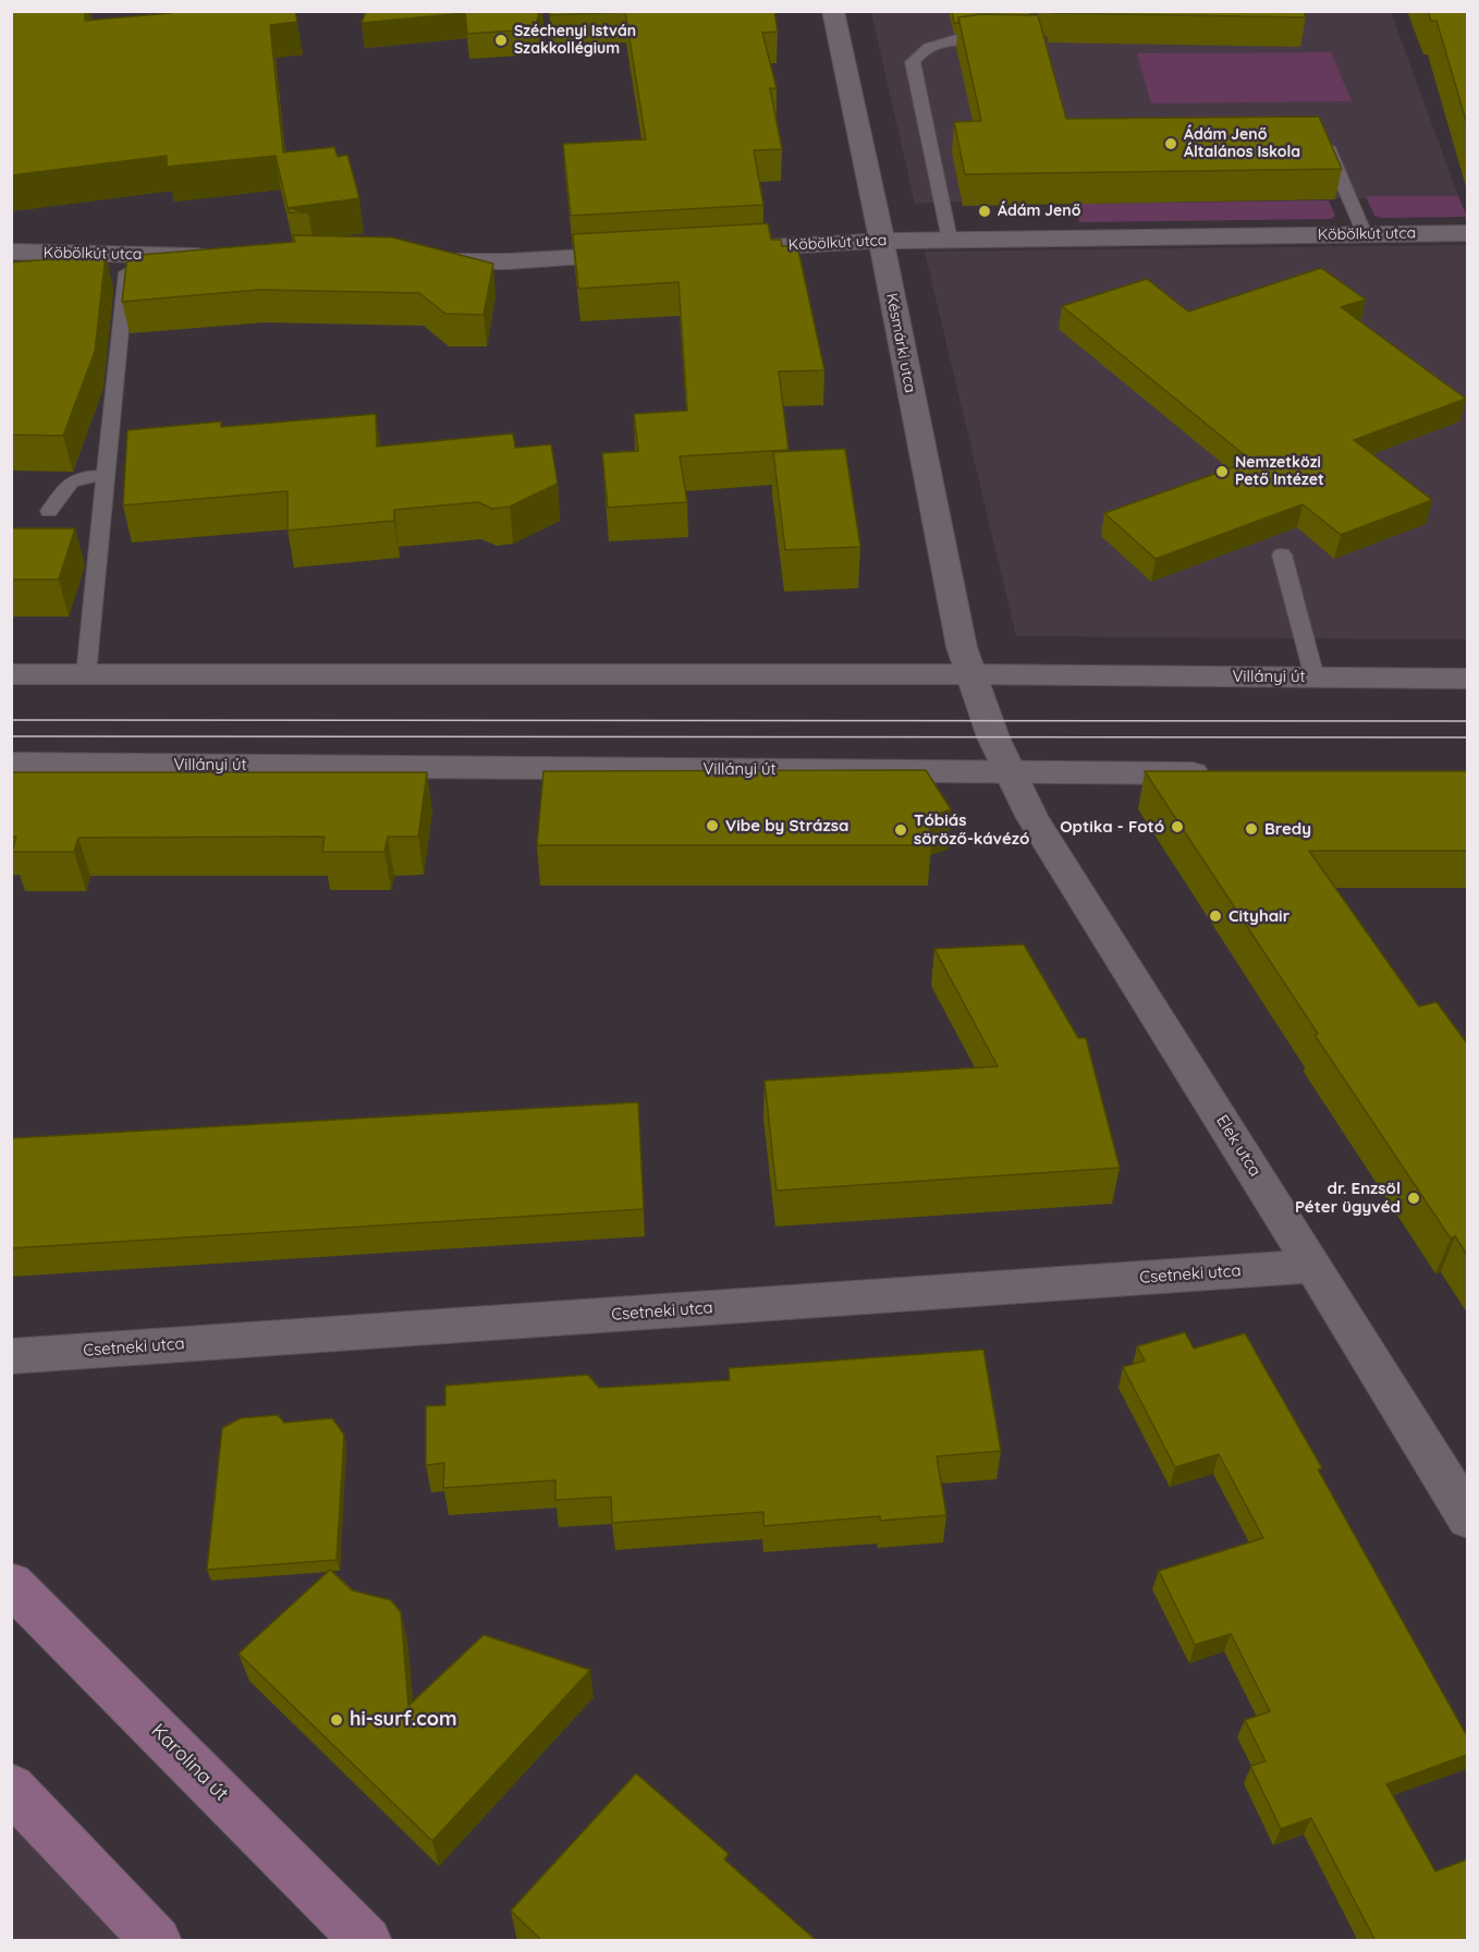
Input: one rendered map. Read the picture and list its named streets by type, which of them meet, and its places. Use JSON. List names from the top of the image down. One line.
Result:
{"streets":{"main road":["Karolina út"],"street":["Köbölkút utca","Késmárki utca","Villányi út","Elek utca","Csetneki utca"]},"crossings":[["Köbölkút utca","Késmárki utca"],["Késmárki utca","Villányi út"],["Késmárki utca","Elek utca"],["Villányi út","Elek utca"],["Elek utca","Csetneki utca"]],"places":["Széchenyi István Szakkollégium","Ádám Jenő Általános Iskola","Ádám Jenő","Nemzetközi Pető Intézet","Vibe by Strázsa","Optika - Fotó","Bredy","Tóbiás söröző-kávézó","Cityhair","dr. Enzsöl Péter ügyvéd","hi-surf.com"]}
